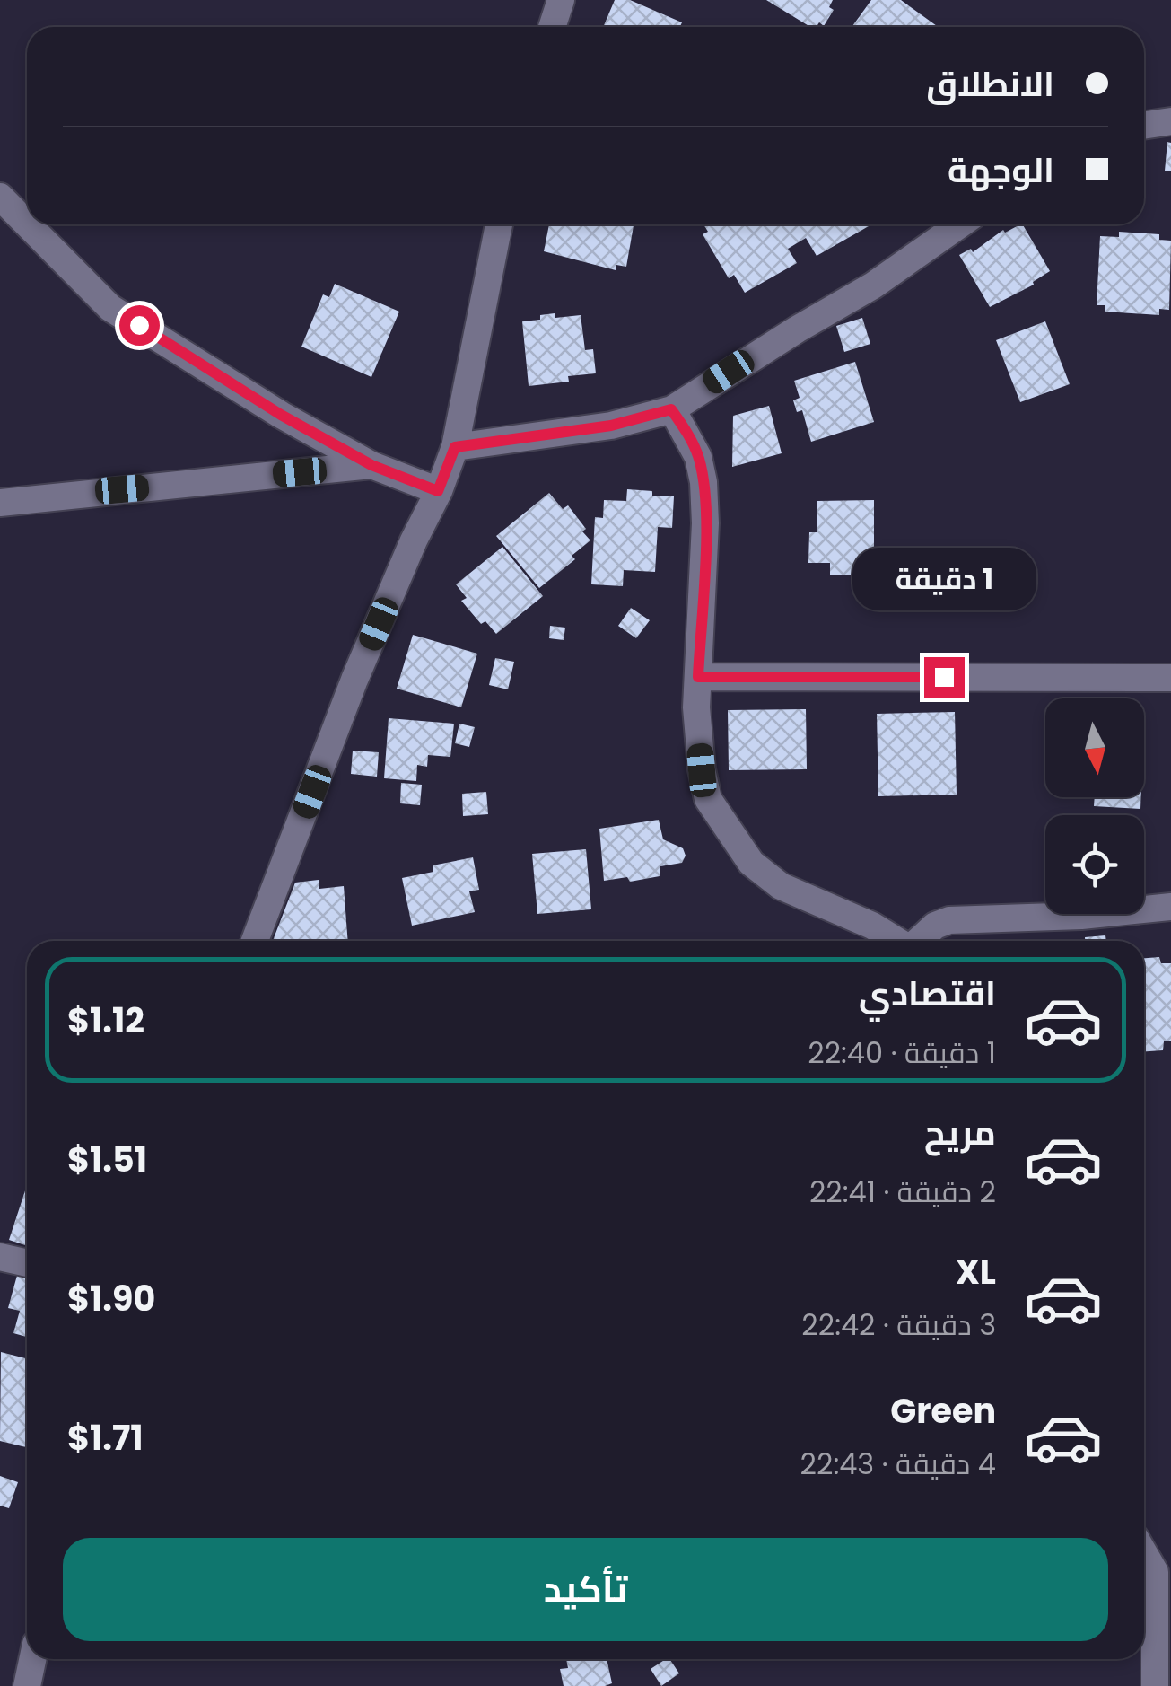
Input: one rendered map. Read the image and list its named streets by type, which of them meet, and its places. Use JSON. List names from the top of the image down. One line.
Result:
{"north":"bottom","page":{"banner":["الانطلاق","الوجهة"],"bubble":"1 دقيقة","list":[{"name":"اقتصادي","note":"1 دقيقة · 22:40","value":"$1.12"},{"name":"مريح","note":"2 دقيقة · 22:41","value":"$1.51"},{"name":"XL","note":"3 دقيقة · 22:42","value":"$1.90"},{"name":"Green","note":"4 دقيقة · 22:43","value":"$1.71"}],"buttons":"تأكيد"}}
